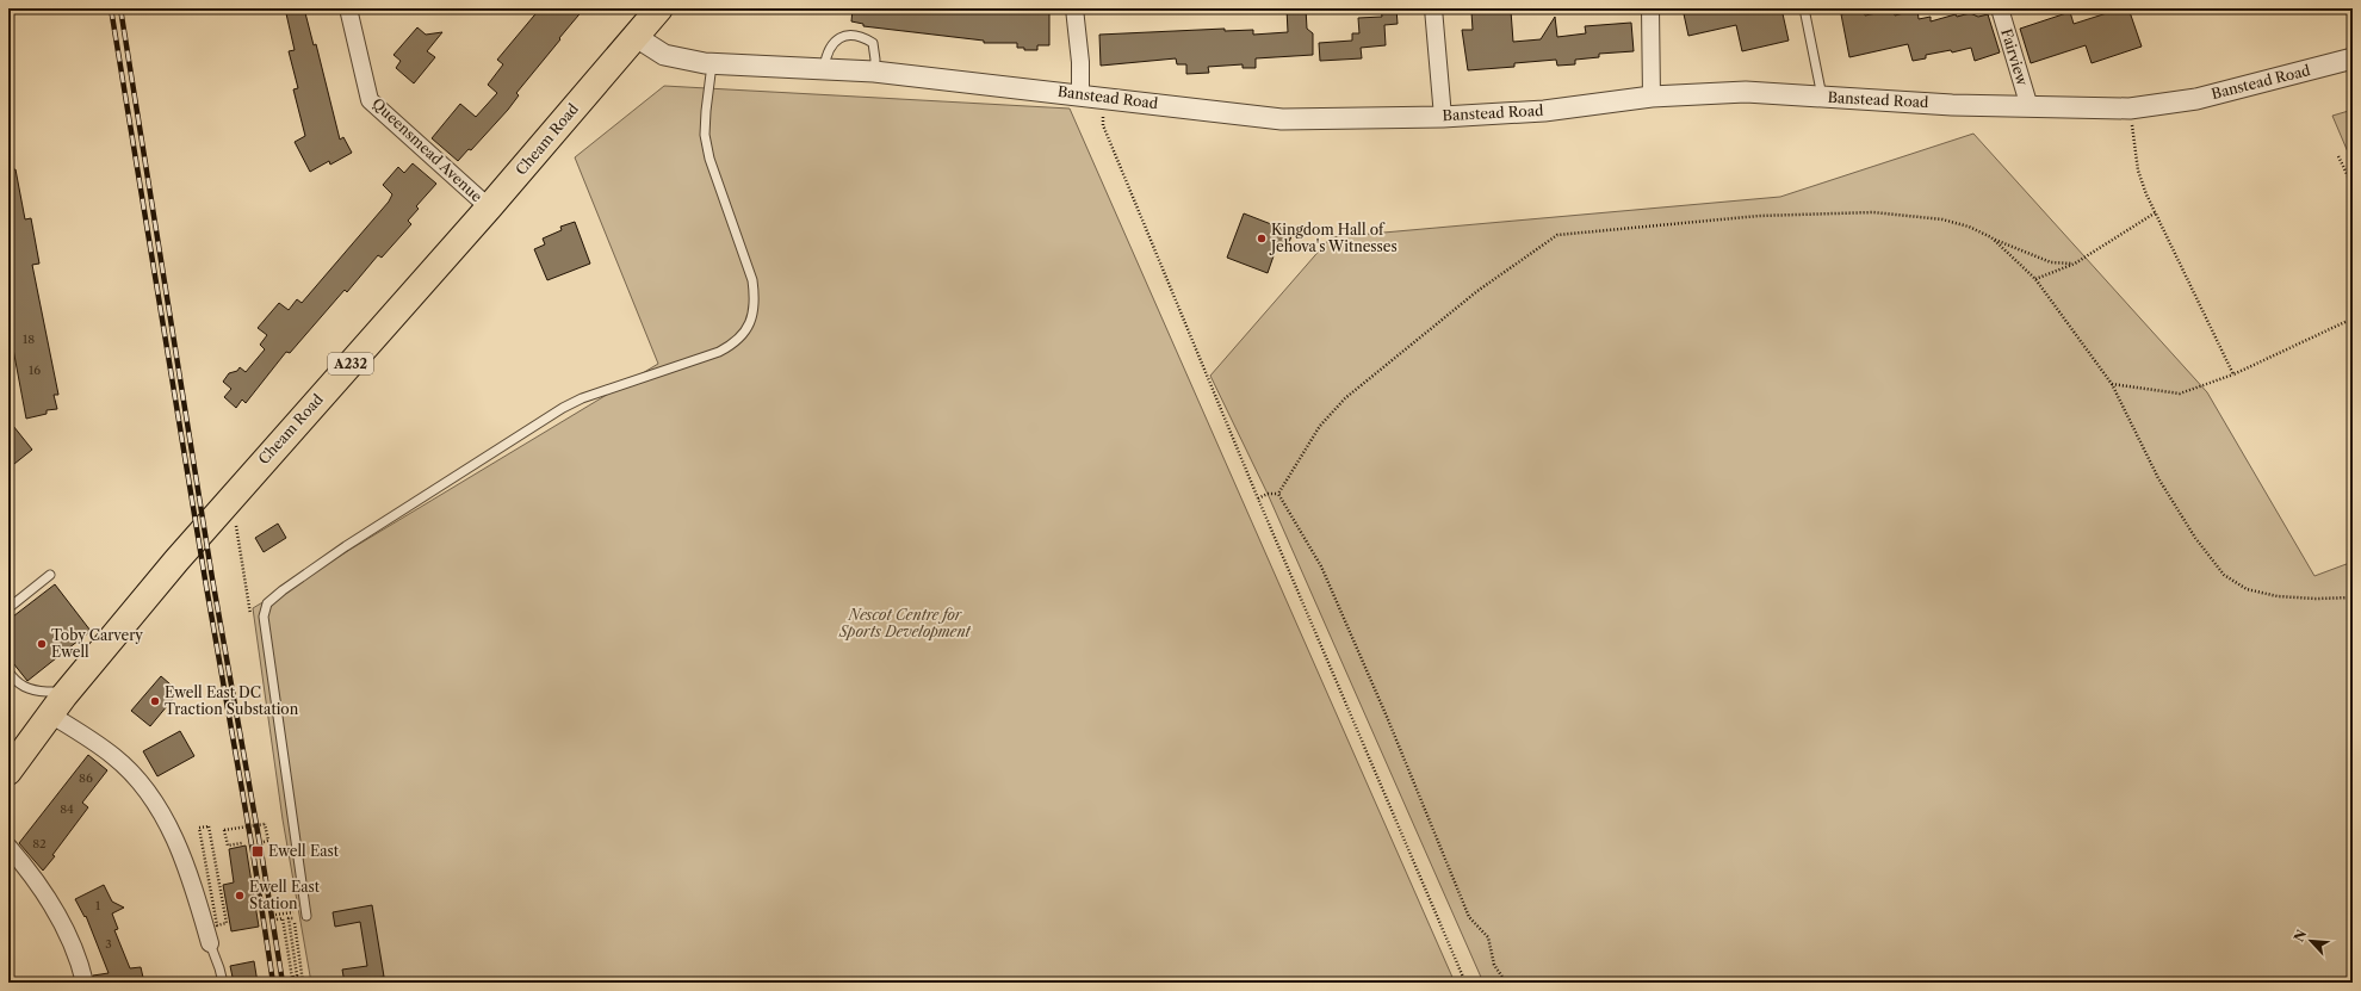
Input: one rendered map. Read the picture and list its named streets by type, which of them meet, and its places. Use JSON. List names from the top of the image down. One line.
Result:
{"streets":{"highway":["Cheam Road","A232"],"street":["Fairview","Banstead Road","Queensmead Avenue"]},"crossings":[["Fairview","Banstead Road"],["Banstead Road","Cheam Road"],["Cheam Road","Queensmead Avenue"]],"parks":["Nescot Centre for Sports Development"],"places":{"other":["Kingdom Hall of Jehova's Witnesses","Toby Carvery Ewell","Ewell East DC Traction Substation","Ewell East Station"],"transit":["Ewell East"]},"house_numbers":["18","16","86","84","82","1","3"],"north":"top left"}
